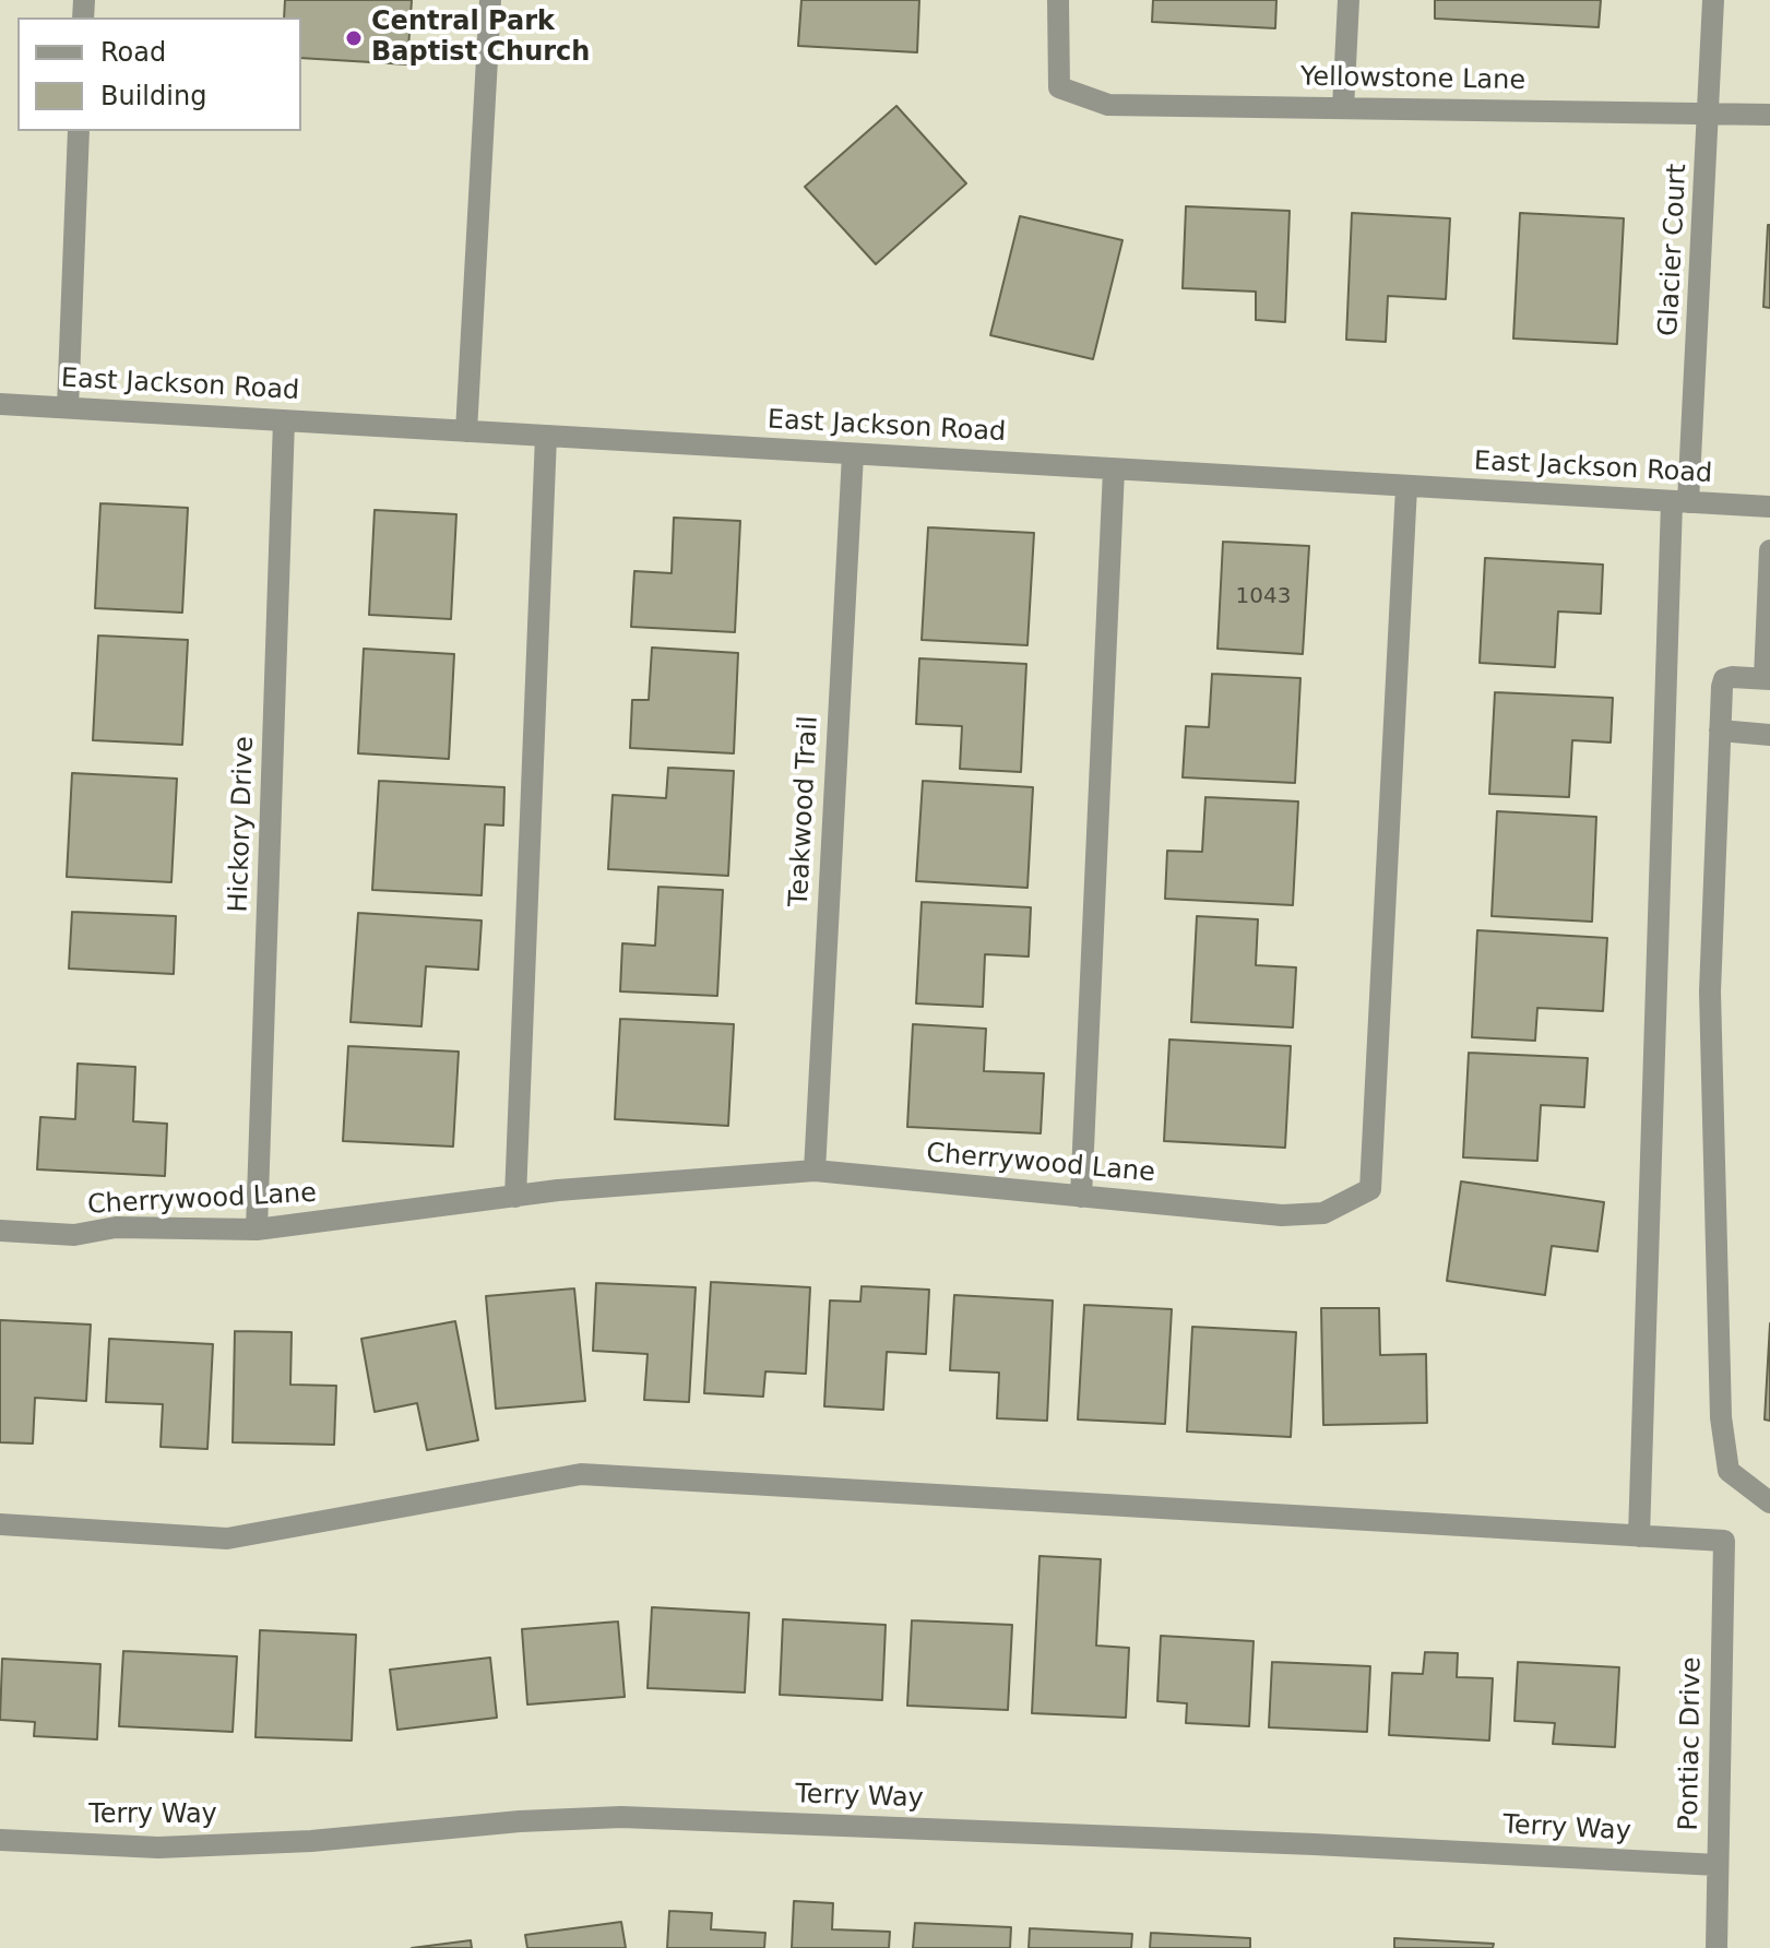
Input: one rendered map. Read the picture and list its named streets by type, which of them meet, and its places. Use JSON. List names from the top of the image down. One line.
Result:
{"streets":{"street":["Yellowstone Lane","Glacier Court","East Jackson Road","Teakwood Trail","Hickory Drive","Cherrywood Lane","Pontiac Drive","Terry Way"]},"crossings":[["Yellowstone Lane","Glacier Court"],["Glacier Court","East Jackson Road"],["Glacier Court","Pontiac Drive"],["East Jackson Road","Teakwood Trail"],["East Jackson Road","Hickory Drive"],["East Jackson Road","Cherrywood Lane"],["Teakwood Trail","Cherrywood Lane"],["Hickory Drive","Cherrywood Lane"],["Pontiac Drive","Terry Way"]],"places":["Central Park Baptist Church"],"house_numbers":["1043"],"legend":["Road","Building"]}
